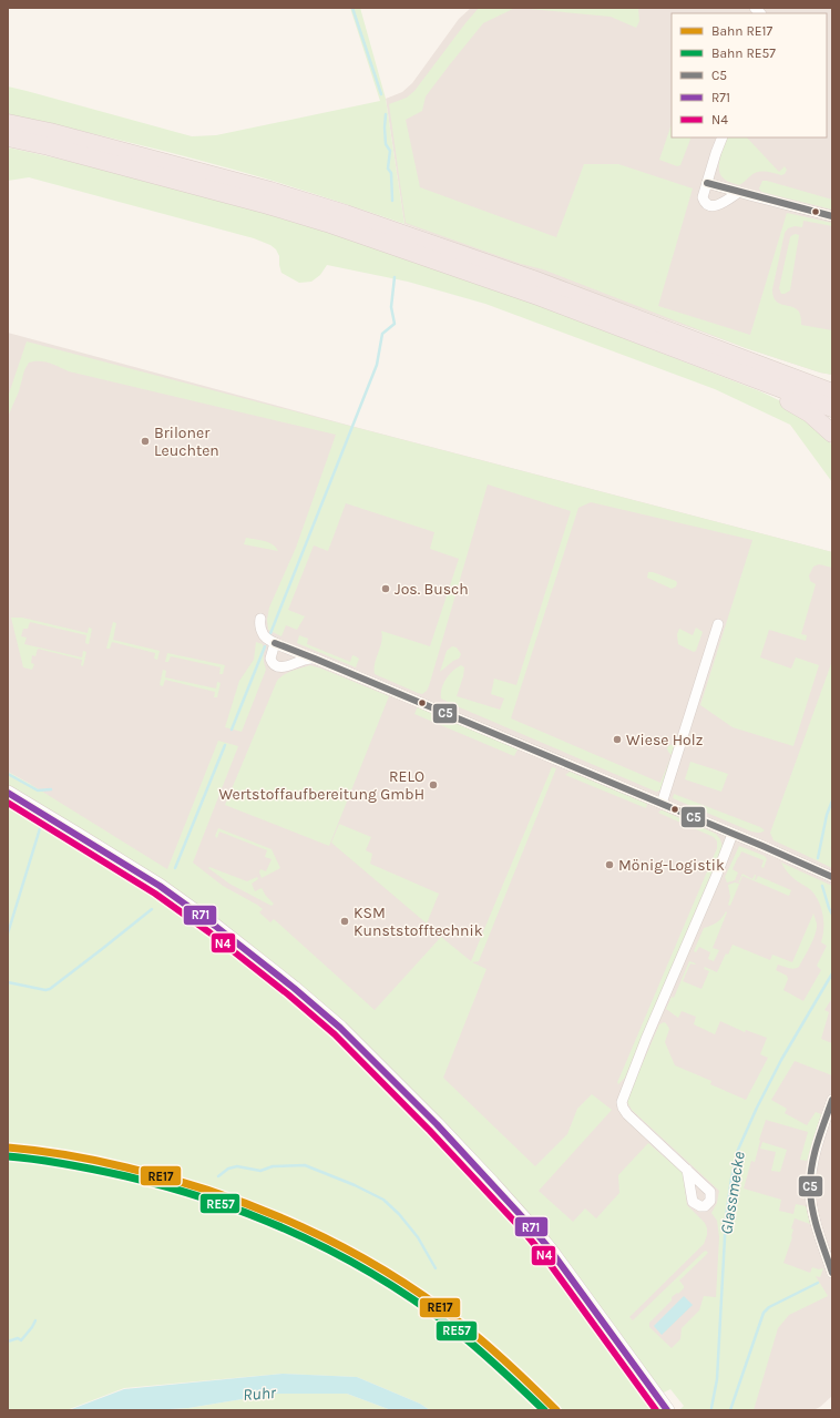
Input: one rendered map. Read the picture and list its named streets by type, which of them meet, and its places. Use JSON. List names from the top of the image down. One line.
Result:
{"water":["Glassmecke","Ruhr"],"places":["Briloner Leuchten","Jos. Busch","Wiese Holz","RELO Wertstoffaufbereitung GmbH","Mönig-Logistik","KSM Kunststofftechnik"],"lines":["transit line C5","transit line R71","transit line N4","rail line RE17","rail line RE57"],"legend":["Bahn RE17","Bahn RE57","C5","R71","N4"]}
